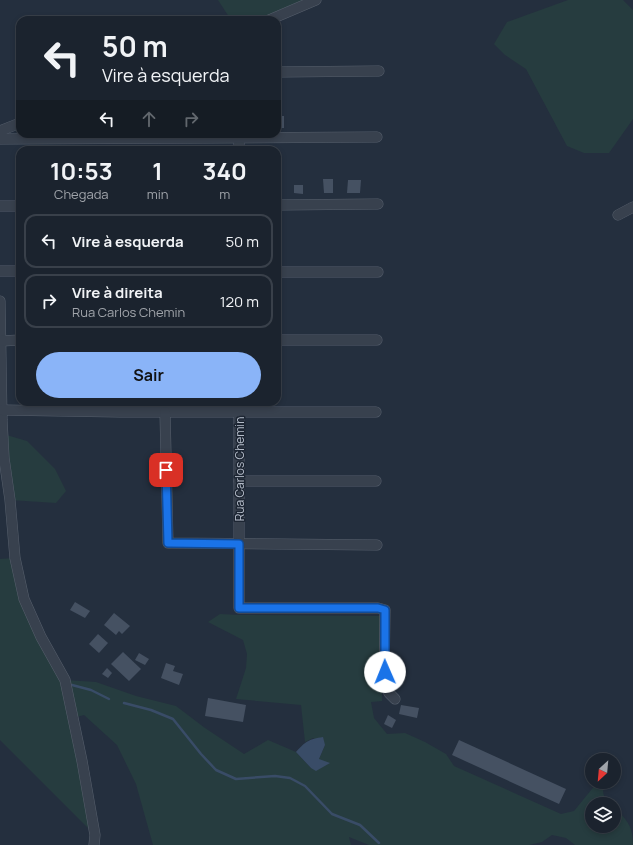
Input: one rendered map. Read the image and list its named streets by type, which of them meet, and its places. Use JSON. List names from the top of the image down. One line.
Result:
{"streets":{"street":["Rua Carlos Chemin"]},"north":"bottom left","page":{"turn":["50 m","Vire à esquerda"],"eta":["10:53","Chegada","1","min","340","m"],"list":[{"name":"Vire à esquerda","value":"50 m"},{"name":"Vire à direita","note":"Rua Carlos Chemin","value":"120 m"}],"buttons":"Sair"}}
